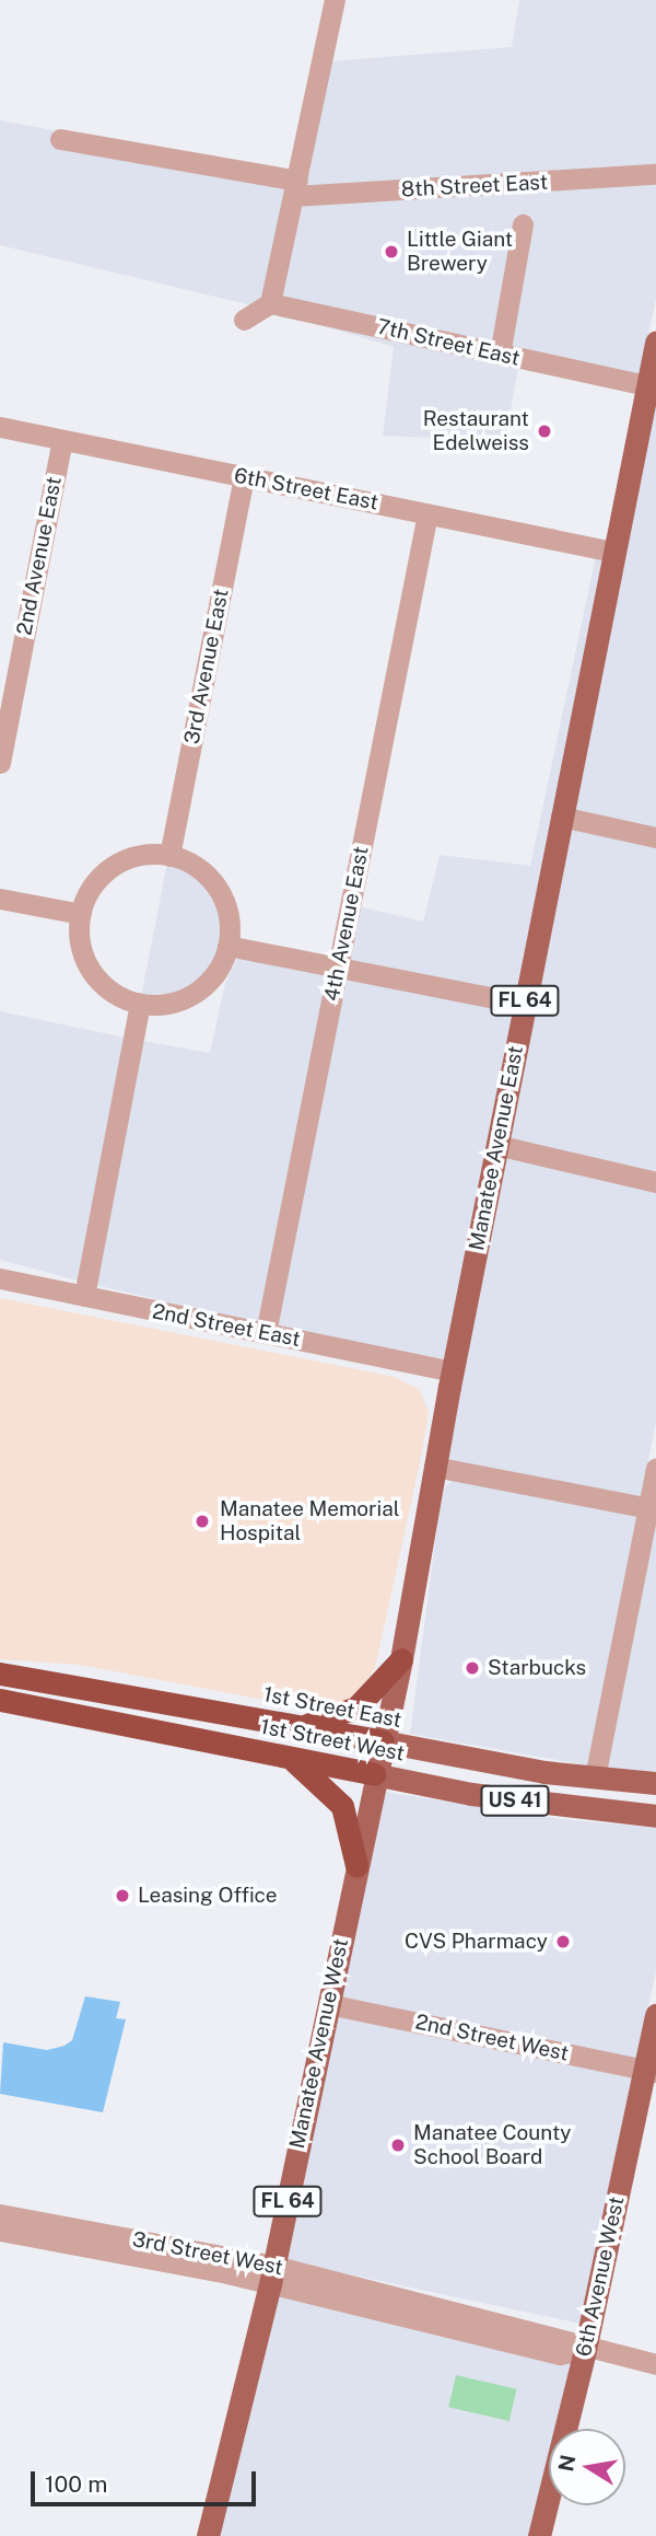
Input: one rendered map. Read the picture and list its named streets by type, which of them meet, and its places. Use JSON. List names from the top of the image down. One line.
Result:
{"streets":{"highway":["1st Street East","1st Street West","US 41"],"main road":["FL 64","Manatee Avenue East","Manatee Avenue West","6th Avenue West"],"street":["8th Street East","7th Street East","6th Street East","2nd Avenue East","3rd Avenue East","4th Avenue East","2nd Street East","2nd Street West","3rd Street West"]},"crossings":[["7th Street East","Manatee Avenue East"],["6th Street East","2nd Avenue East"],["6th Street East","3rd Avenue East"],["6th Street East","4th Avenue East"],["6th Street East","Manatee Avenue East"],["4th Avenue East","2nd Street East"],["Manatee Avenue East","2nd Street East"],["Manatee Avenue East","1st Street East"],["Manatee Avenue East","1st Street West"],["Manatee Avenue East","Manatee Avenue West"],["1st Street West","Manatee Avenue West"],["2nd Street West","Manatee Avenue West"],["2nd Street West","6th Avenue West"],["Manatee Avenue West","3rd Street West"],["3rd Street West","6th Avenue West"]],"places":["Little Giant Brewery","Restaurant Edelweiss","Manatee Memorial Hospital","Starbucks","Leasing Office","CVS Pharmacy","Manatee County School Board"],"scale_bar":"100 m","north":"left"}
